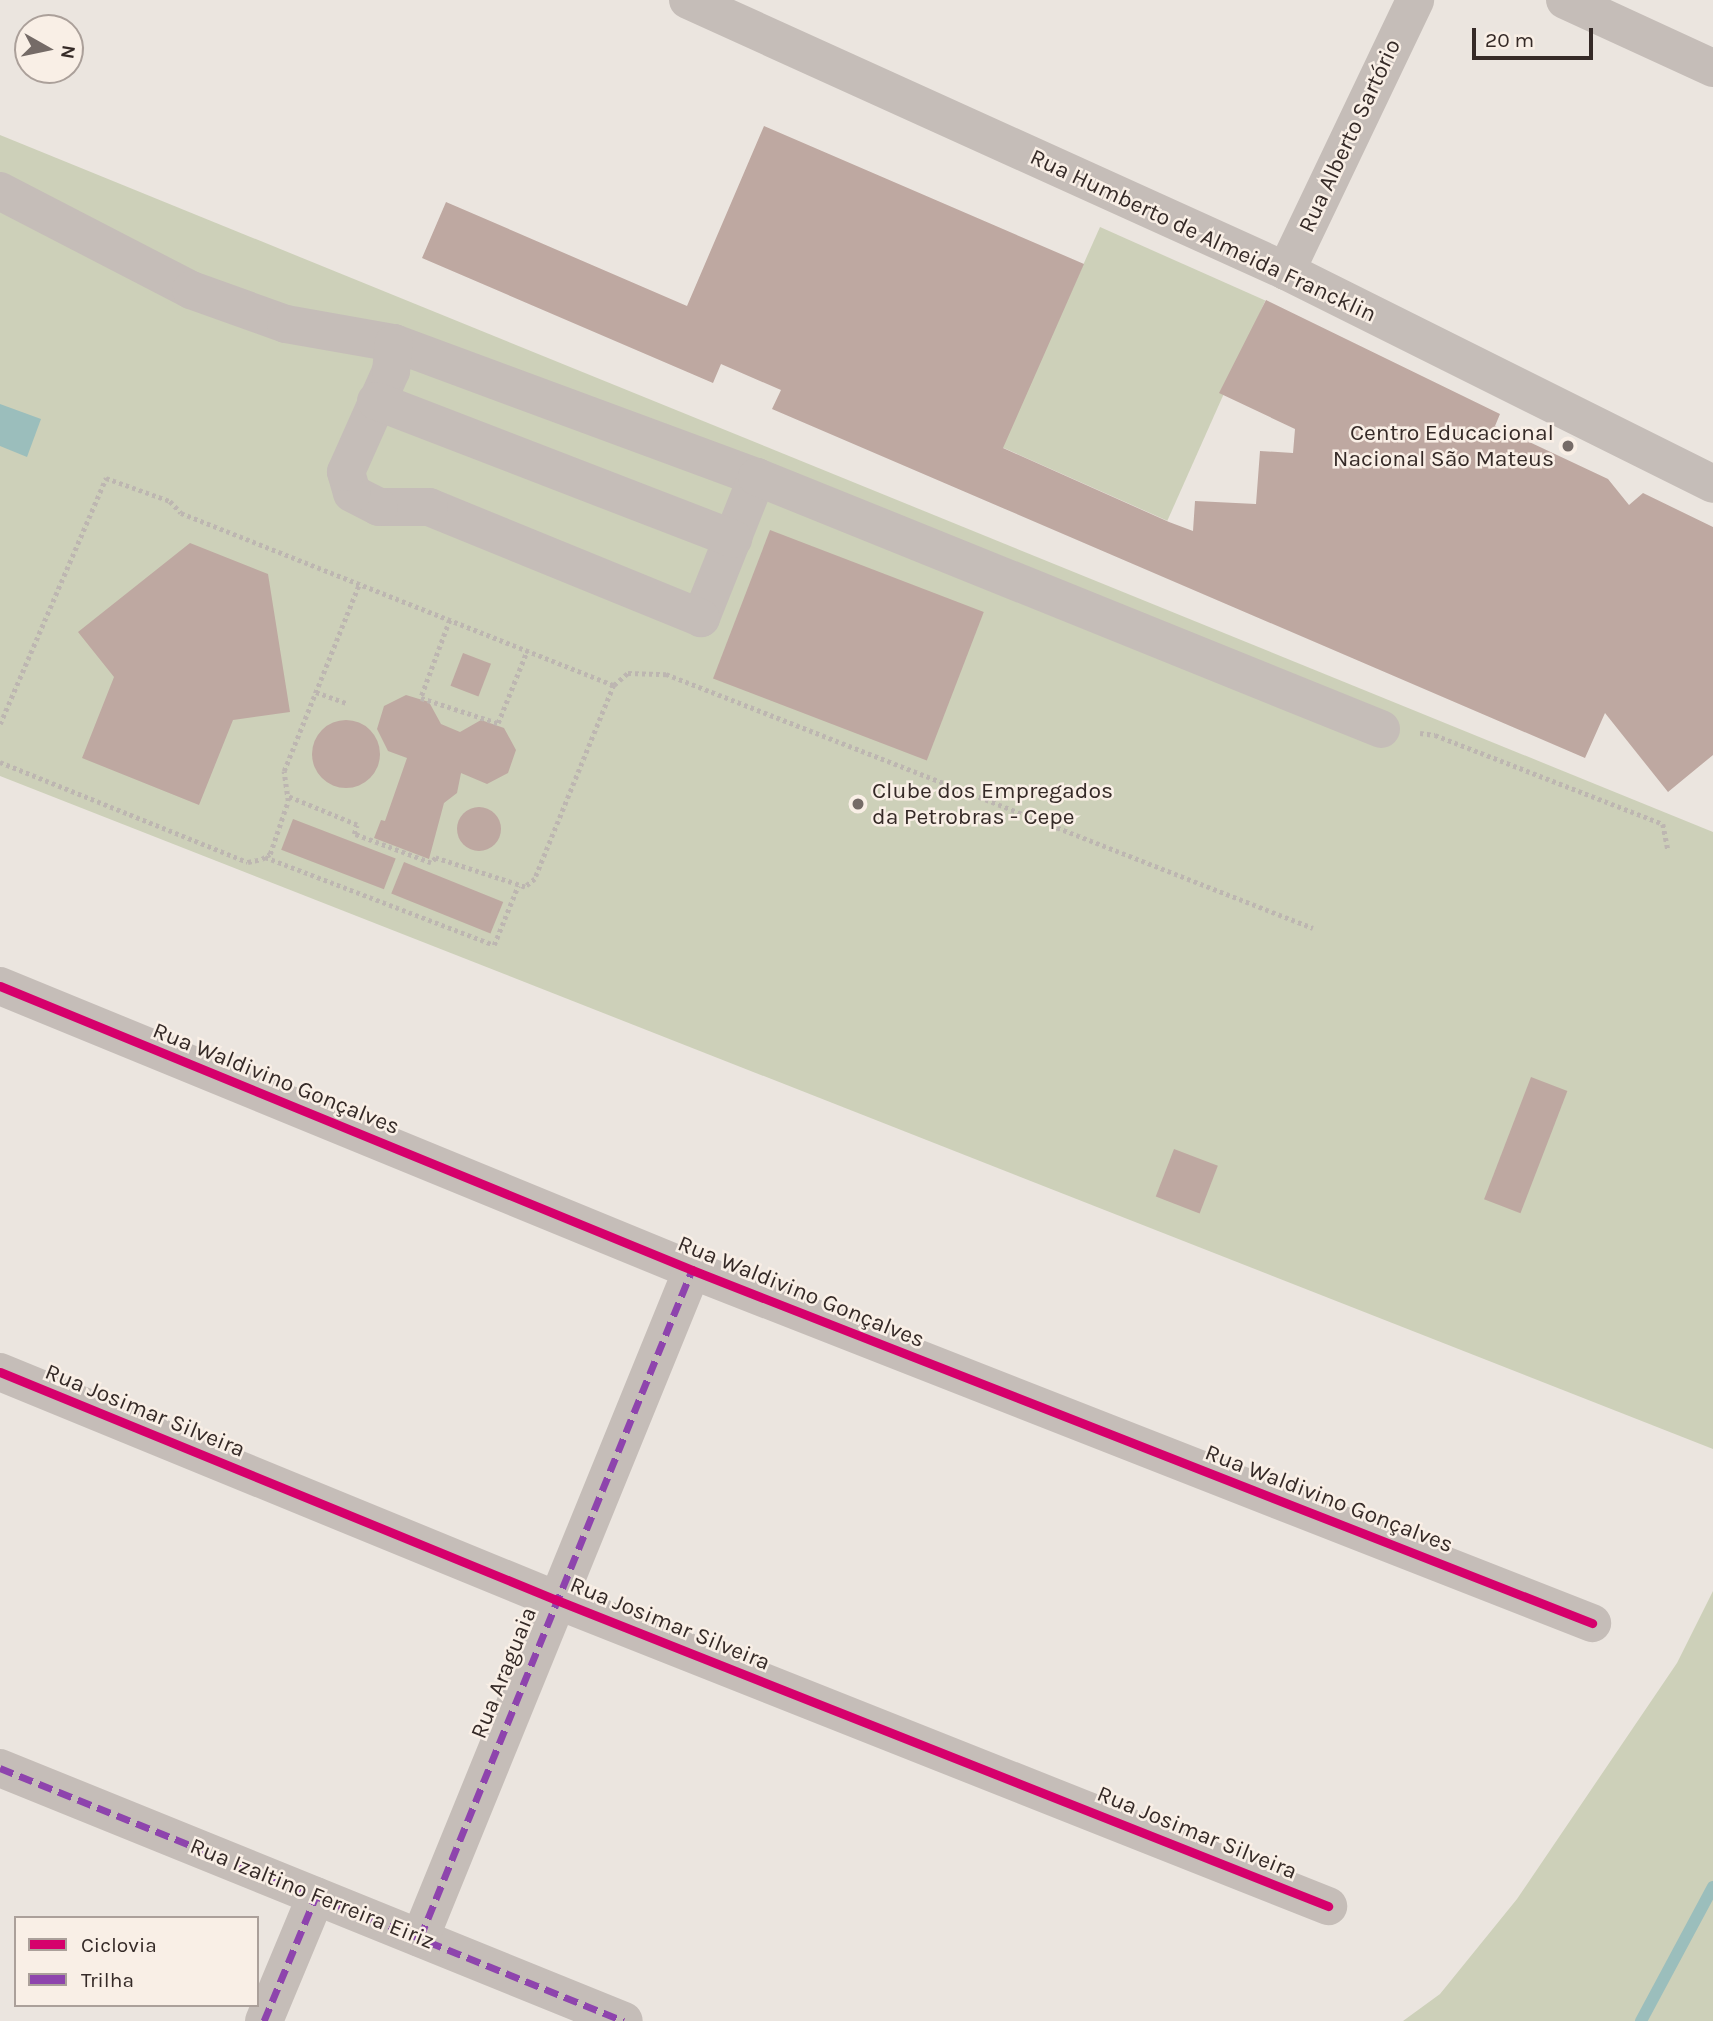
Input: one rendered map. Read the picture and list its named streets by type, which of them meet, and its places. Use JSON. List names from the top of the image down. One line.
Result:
{"streets":{"street":["Rua Alberto Sartório","Rua Humberto de Almeida Francklin","Rua Waldivino Gonçalves","Rua Josimar Silveira","Rua Araguaia","Rua Izaltino Ferreira Eiriz"]},"crossings":[["Rua Alberto Sartório","Rua Humberto de Almeida Francklin"],["Rua Waldivino Gonçalves","Rua Araguaia"],["Rua Josimar Silveira","Rua Araguaia"],["Rua Araguaia","Rua Izaltino Ferreira Eiriz"]],"places":["Centro Educacional Nacional São Mateus","Clube dos Empregados da Petrobras - Cepe"],"legend":["Ciclovia","Trilha"],"scale_bar":"20 m","north":"right"}
